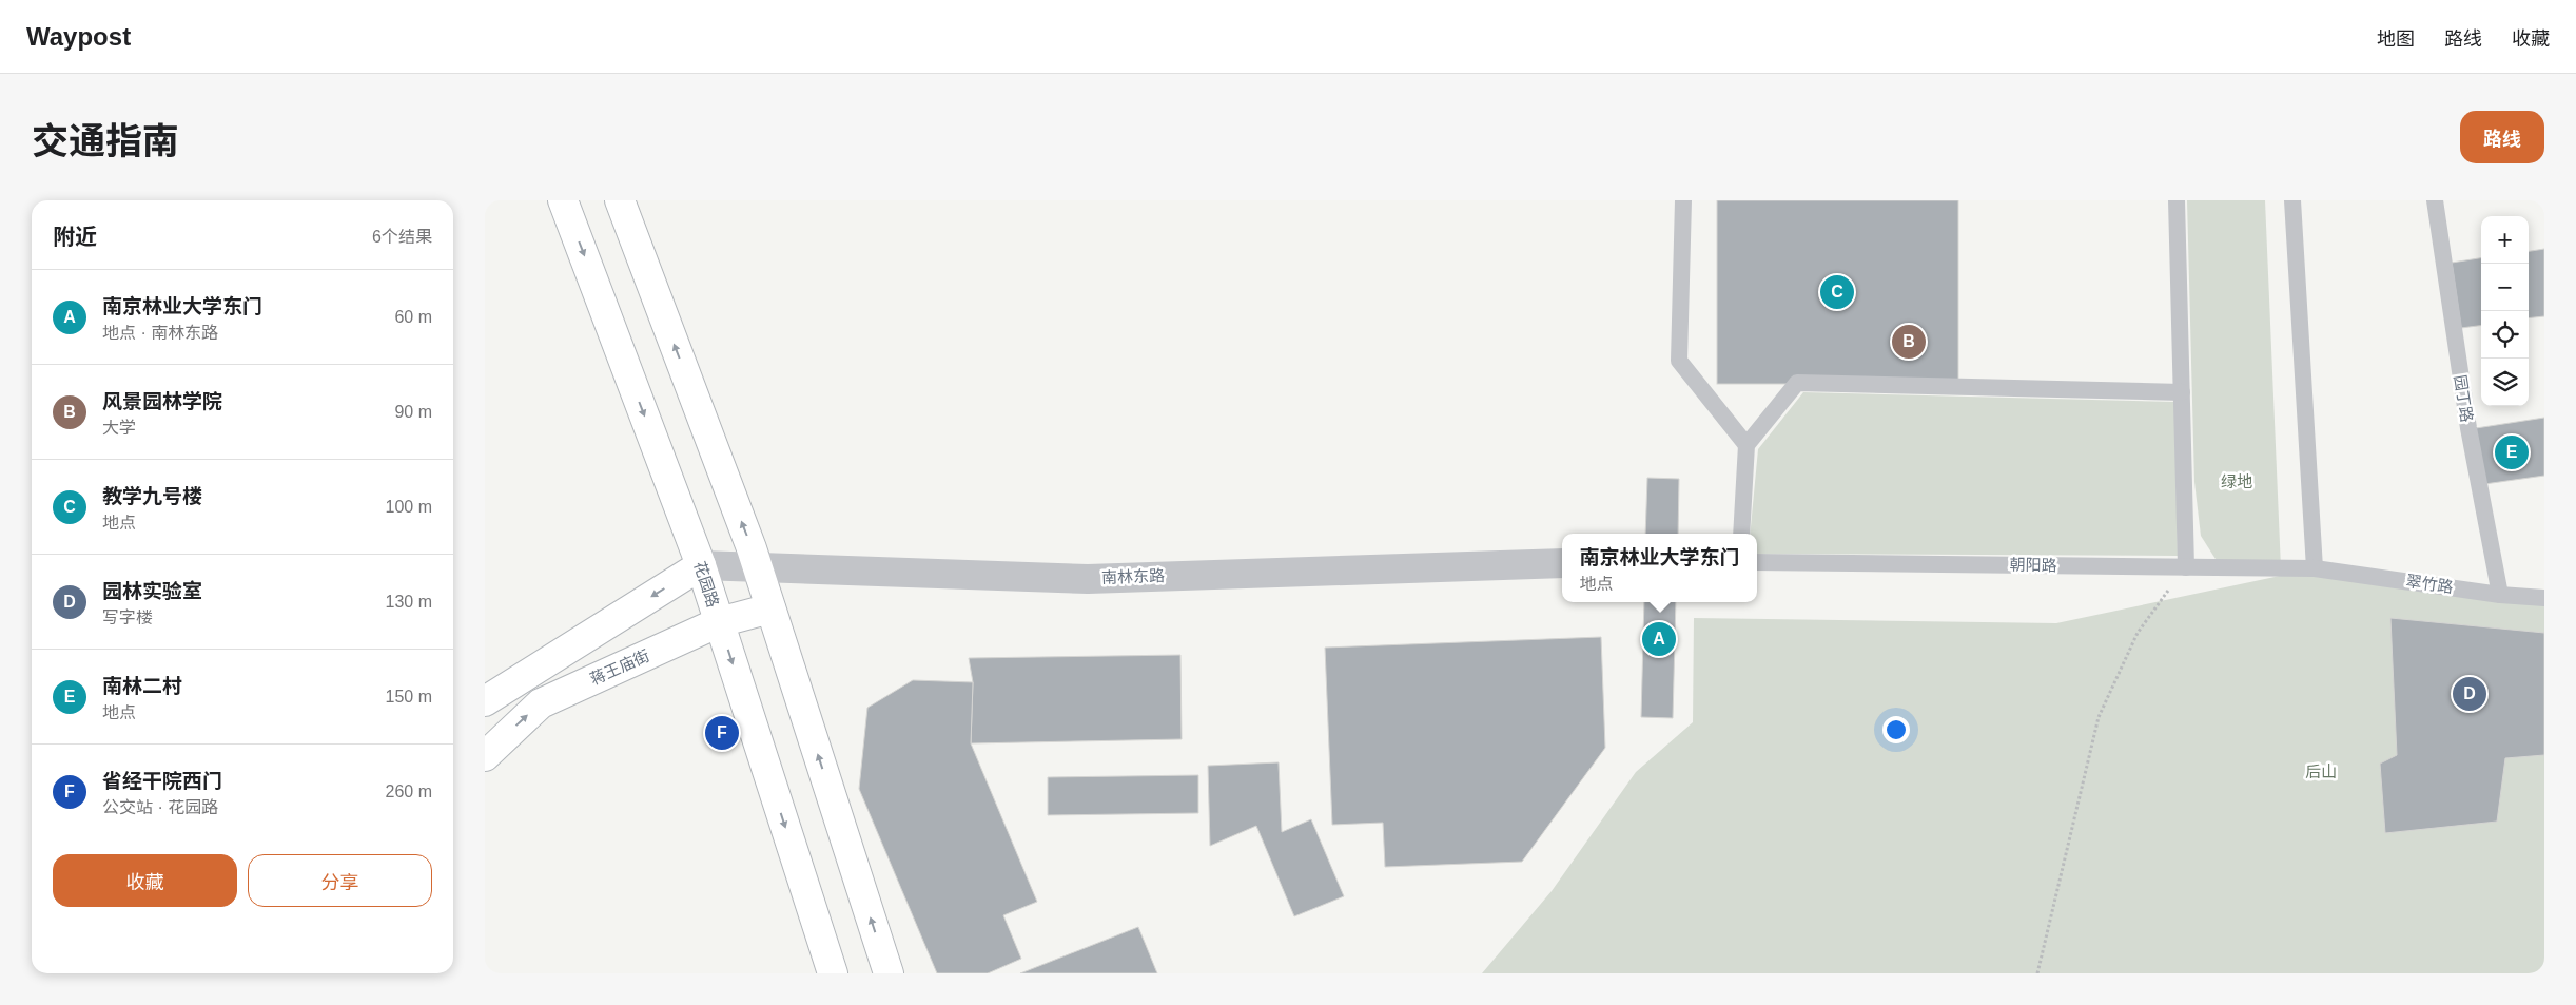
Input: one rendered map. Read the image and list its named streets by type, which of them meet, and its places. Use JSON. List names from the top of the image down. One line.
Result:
{"streets":{"street":["南林东路","花园路","蒋王庙街"],"lane":["园丁路","朝阳路","翠竹路"]},"crossings":[["园丁路","翠竹路"],["朝阳路","翠竹路"],["南林东路","花园路"],["花园路","蒋王庙街"]],"parks":["绿地","后山"],"page":{"header":"Waypost","nav":["地图","路线","收藏"],"title":"交通指南","buttons":["路线",["收藏","分享"]],"heading":["附近","6个结果"],"map_buttons":["+","−"],"list":[{"mark":"A","name":"南京林业大学东门","note":"地点 · 南林东路","value":"60 m"},{"mark":"B","name":"风景园林学院","note":"大学","value":"90 m"},{"mark":"C","name":"教学九号楼","note":"地点","value":"100 m"},{"mark":"D","name":"园林实验室","note":"写字楼","value":"130 m"},{"mark":"E","name":"南林二村","note":"地点","value":"150 m"},{"mark":"F","name":"省经干院西门","note":"公交站 · 花园路","value":"260 m"}],"pins":["C","B","E","A","D","F"],"popup":["南京林业大学东门","地点"]}}
